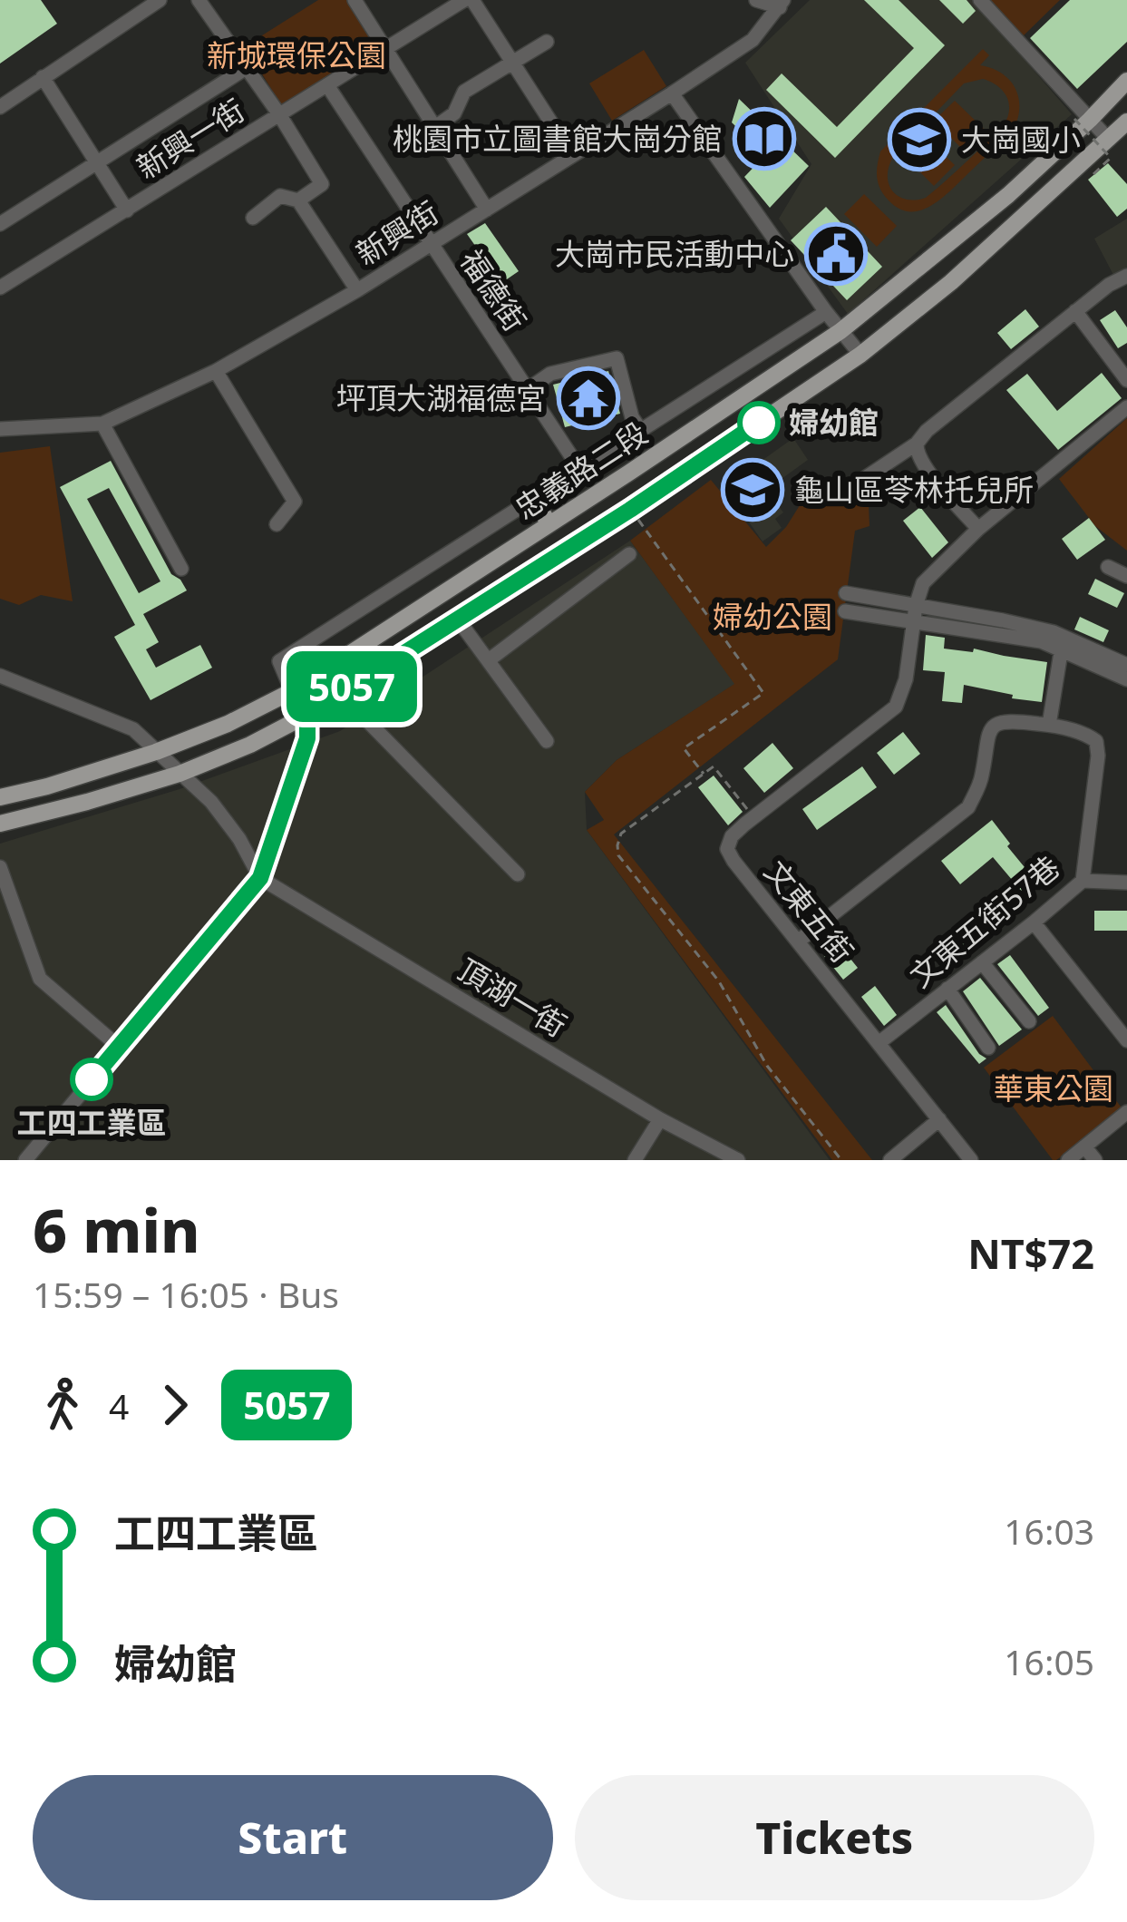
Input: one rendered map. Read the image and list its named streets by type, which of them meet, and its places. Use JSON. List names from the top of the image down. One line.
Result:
{"streets":{"main road":["忠義路二段"],"street":["新興一街","新興街","福德街","文東五街","文東五街57巷","頂湖一街"]},"crossings":[["新興一街","福德街"],["新興街","福德街"],["文東五街","文東五街57巷"]],"parks":["新城環保公園","婦幼公園","華東公園"],"places":{"library":["桃園市立圖書館大崗分館"],"school or university":["大崗國小","龜山區苓林托兒所"],"public building":["大崗市民活動中心"],"temple":["坪頂大湖福德宮"],"other":["婦幼館","工四工業區"]},"lines":["bus line 5057"],"page":{"on_map":"5057","heading":["6 min","15:59 – 16:05 · Bus","NT$72"],"legs":["4","5057"],"list":[{"name":"工四工業區","value":"16:03"},{"name":"婦幼館","value":"16:05"}],"buttons":["Start","Tickets"]}}
